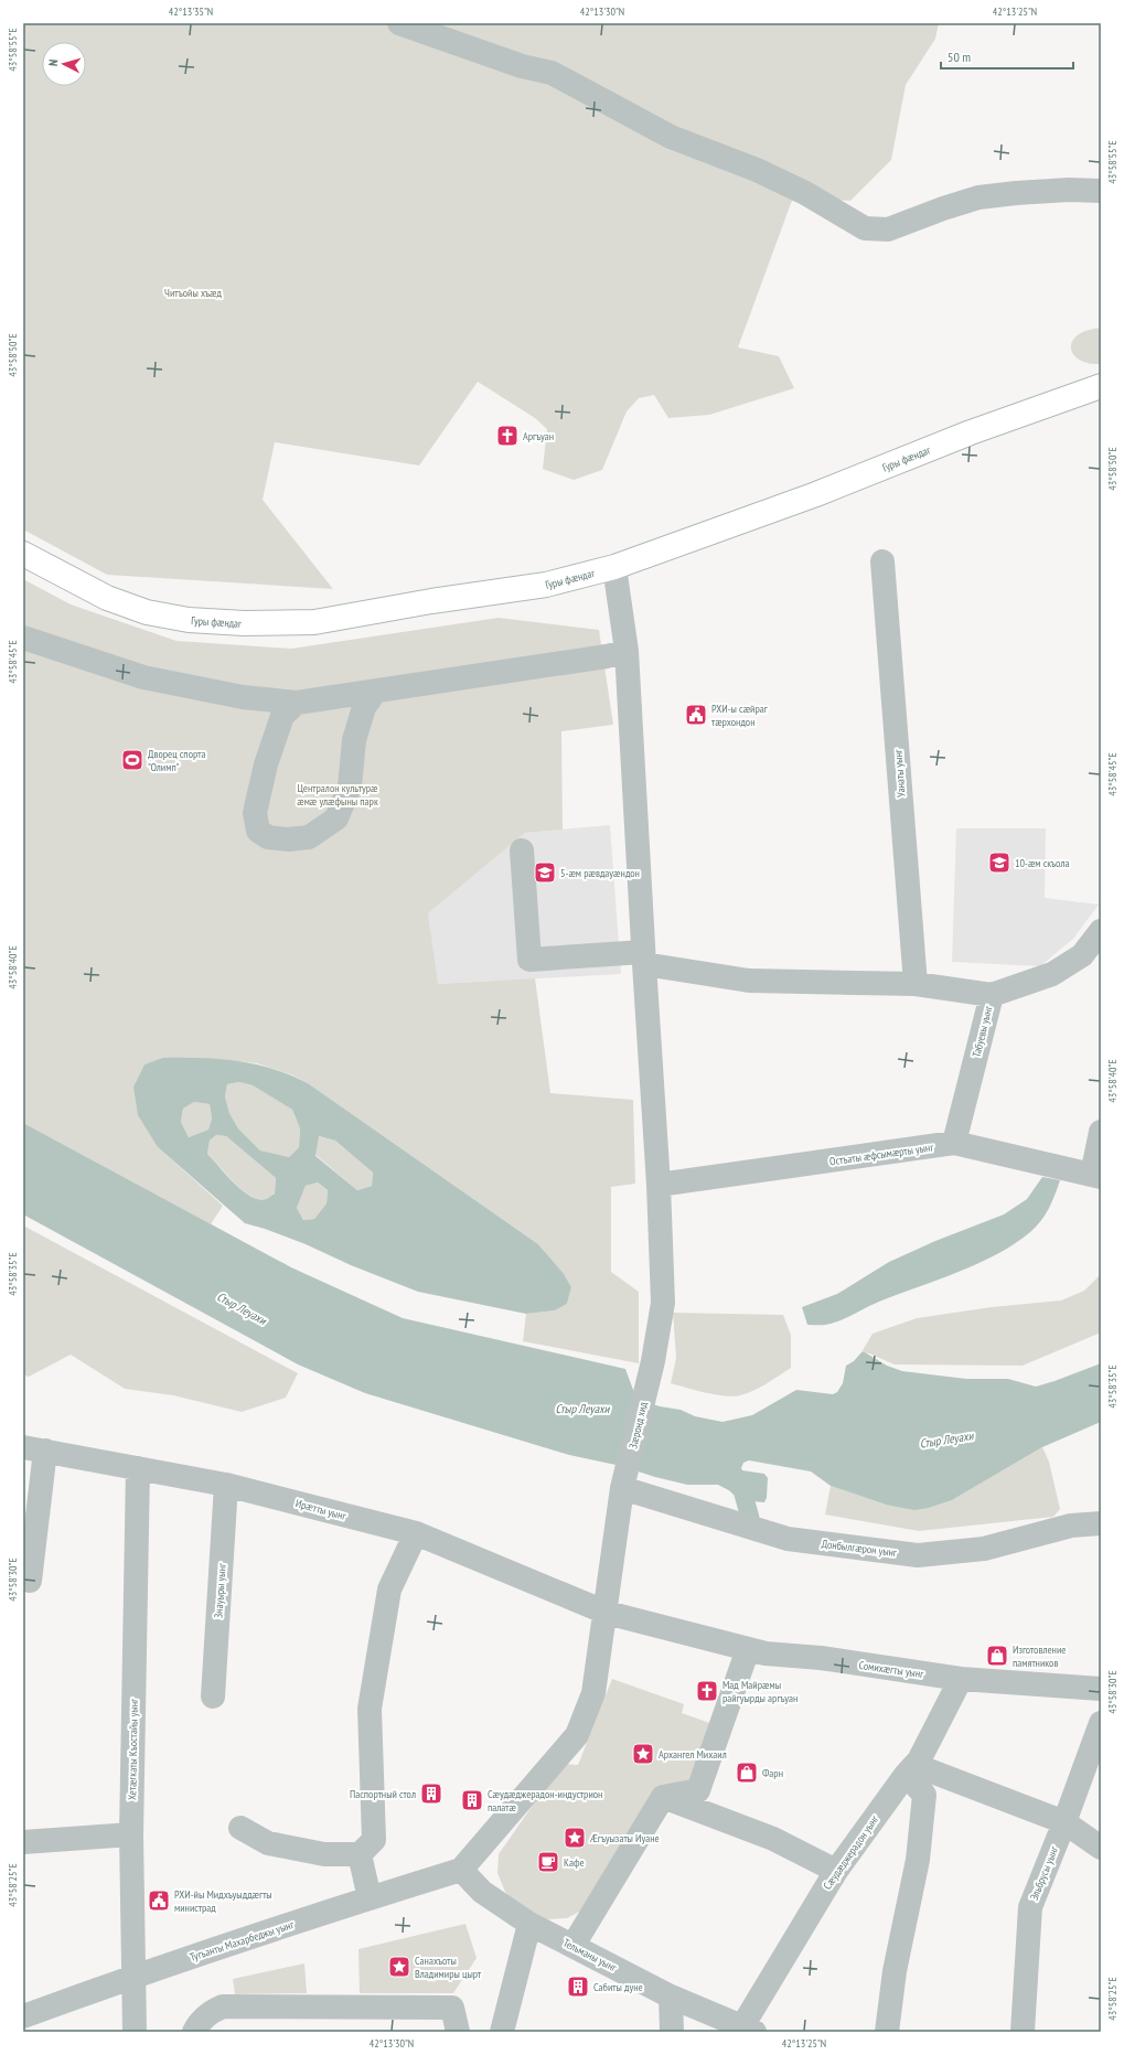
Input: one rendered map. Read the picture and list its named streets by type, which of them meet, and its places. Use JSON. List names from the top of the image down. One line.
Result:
{"streets":{"main road":["Гуры фӕндаг"],"street":["Уанаты уынг","Табуевы уынг","Остъаты æфсымæрты уынг","Зæронд хид","Ирæтты уынг","Донбылгæрон уынг","Знауыры уынг","Сомихæгты уынг","Хетæгкаты Къостайы уынг","Сæудæджерадон уынг","Эльбрусы уынг","Тугъанты Махарбеджы уынг","Тельманы уынг"]},"crossings":[["Гуры фӕндаг","Зæронд хид"],["Табуевы уынг","Остъаты æфсымæрты уынг"],["Остъаты æфсымæрты уынг","Зæронд хид"],["Зæронд хид","Ирæтты уынг"],["Зæронд хид","Донбылгæрон уынг"],["Зæронд хид","Сомихæгты уынг"],["Зæронд хид","Тугъанты Махарбеджы уынг"],["Зæронд хид","Тельманы уынг"],["Ирæтты уынг","Знауыры уынг"],["Ирæтты уынг","Сомихæгты уынг"],["Ирæтты уынг","Хетæгкаты Къостайы уынг"],["Сомихæгты уынг","Сæудæджерадон уынг"],["Хетæгкаты Къостайы уынг","Тугъанты Махарбеджы уынг"],["Сæудæджерадон уынг","Тельманы уынг"],["Тугъанты Махарбеджы уынг","Тельманы уынг"]],"water":["Стыр Леуахи"],"parks":["Читъойы хъæд","Централон культурæ æмæ улæфыны парк"],"places":{"church":["Аргъуан","Мад Майрæмы райгуырды аргъуан"],"public building":["РХИ-ы сæйраг тæрхондон","РХИ-йы Мидхъуыддæгты министрад"],"sports":["Дворец спорта \"Олимп\""],"school or university":["10-æм скъола","5-æм рӕвдауӕндон"],"shop":["Изготовление памятников","Фарн"],"place":["Архангел Михаил","Æгъуызаты Иуане","Санахъоты Владимиры цырт"],"building":["Паспортный стол","Сæудæджерадон-индустрион палатæ","Сабиты дуне"],"cafe":["Кафе"]},"scale_bar":"50 m","north":"left","coordinates":["42°13'35\"N","42°13'30\"N","42°13'25\"N","43°58'55\"E","43°58'50\"E","43°58'45\"E","43°58'40\"E","43°58'35\"E","43°58'30\"E","43°58'25\"E"]}
